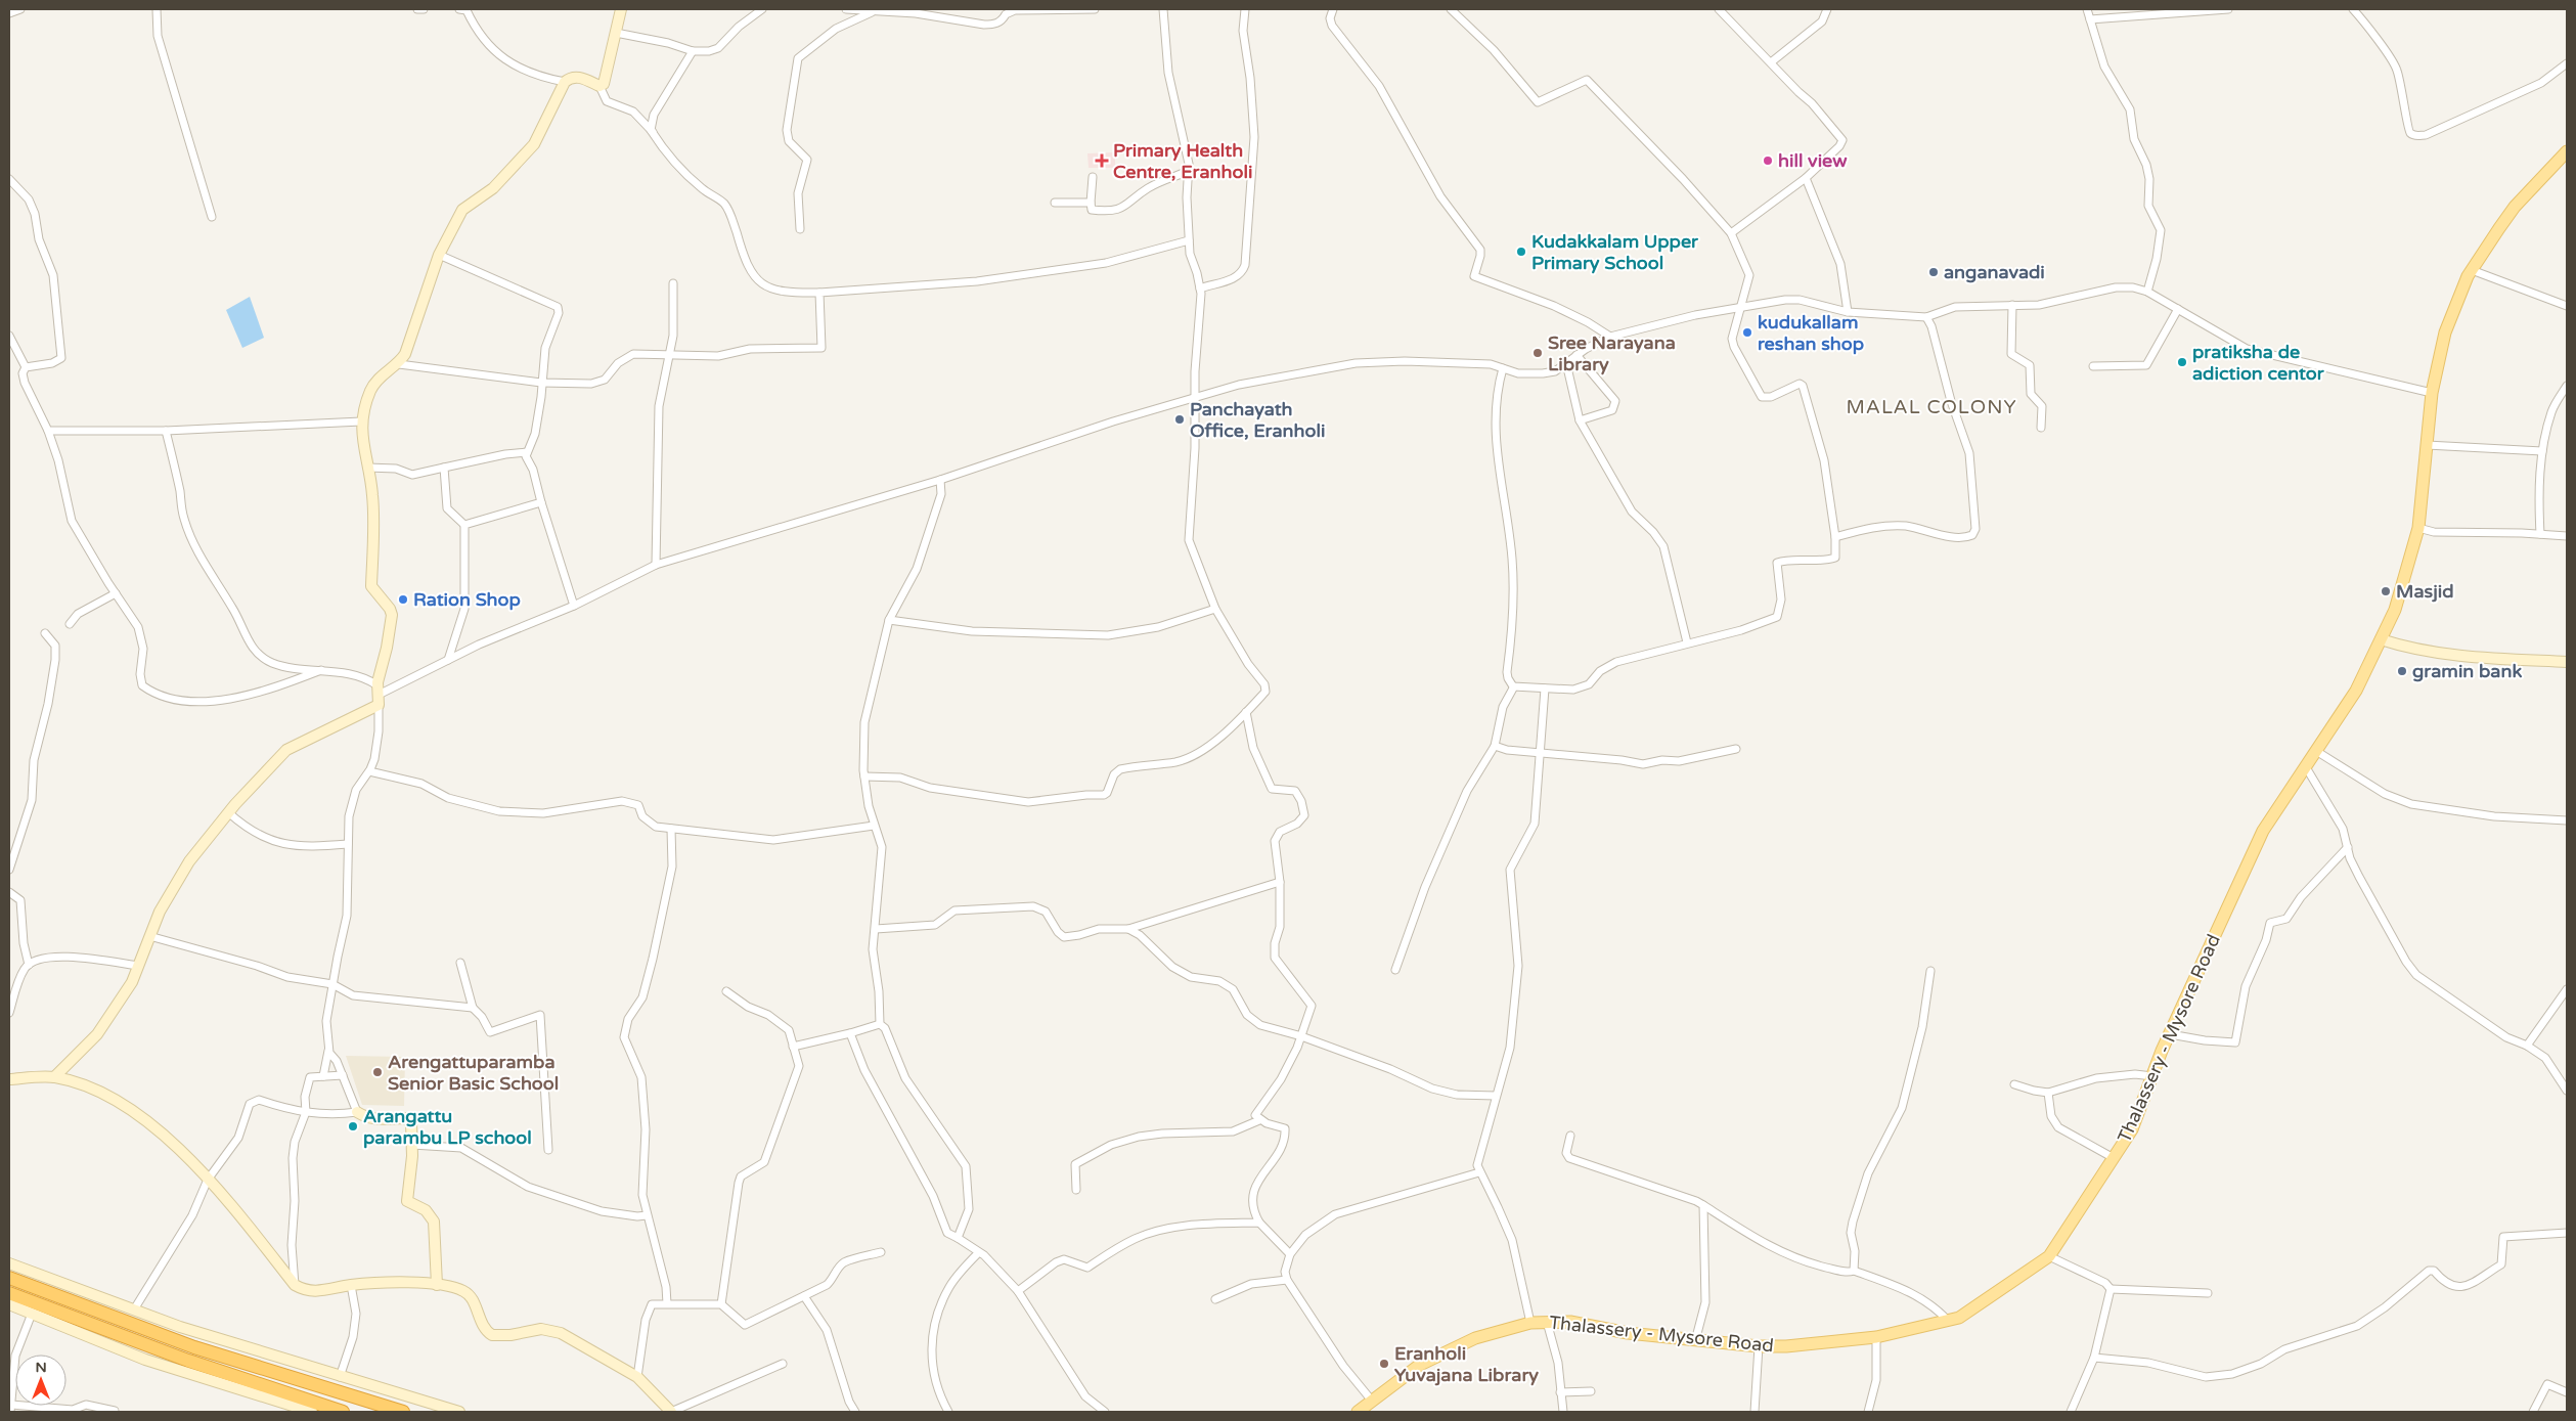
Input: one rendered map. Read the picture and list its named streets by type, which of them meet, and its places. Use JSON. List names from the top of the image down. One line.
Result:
{"streets":{"main road":["Thalassery - Mysore Road"]},"districts":["MALAL COLONY"],"places":{"health":["Primary Health Centre, Eranholi"],"other":["hill view","Kudakkalam Upper Primary School","anganavadi","kudukallam reshan shop","Sree Narayana Library","pratiksha de adiction centor","Panchayath Office, Eranholi","Masjid","Ration Shop","gramin bank","Arengattuparamba Senior Basic School","Arangattu parambu LP school","Eranholi Yuvajana Library"]},"north":"top"}
